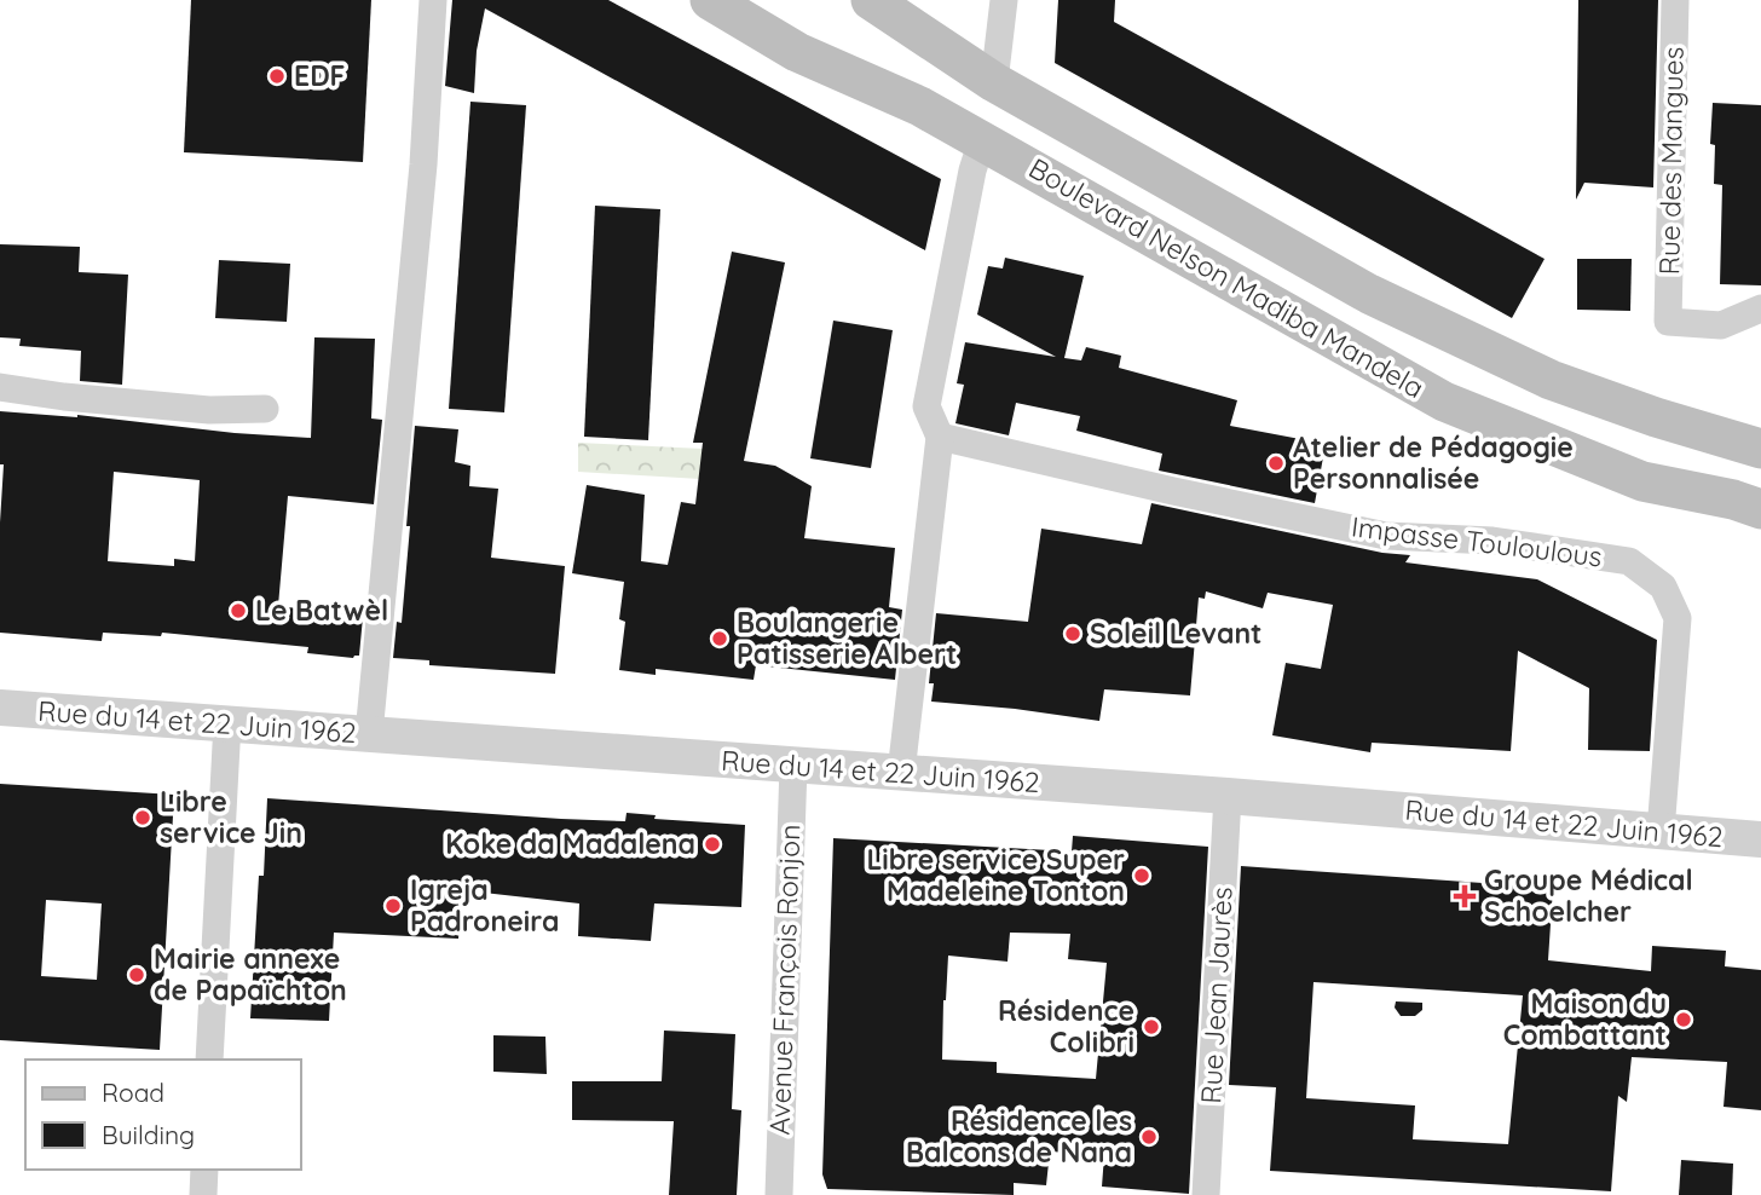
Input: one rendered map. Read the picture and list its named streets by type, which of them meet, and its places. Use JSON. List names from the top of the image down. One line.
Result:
{"streets":{"main road":["Boulevard Nelson Madiba Mandela"],"street":["Rue des Mangues","Impasse Touloulous","Rue du 14 et 22 Juin 1962","Avenue François Ronjon","Rue Jean Jaurès"]},"crossings":[["Impasse Touloulous","Rue du 14 et 22 Juin 1962"],["Rue du 14 et 22 Juin 1962","Avenue François Ronjon"],["Rue du 14 et 22 Juin 1962","Rue Jean Jaurès"]],"places":{"other":["EDF","Atelier de Pédagogie Personnalisée","Le Batwèl","Soleil Levant","Boulangerie Patisserie Albert","Libre service Jin","Koke da Madalena","Libre service Super Madeleine Tonton","Igreja Padroneira","Mairie annexe de Papaïchton","Maison du Combattant","Résidence Colibri","Résidence les Balcons de Nana"],"health":["Groupe Médical Schoelcher"]},"legend":["Road","Building"]}
